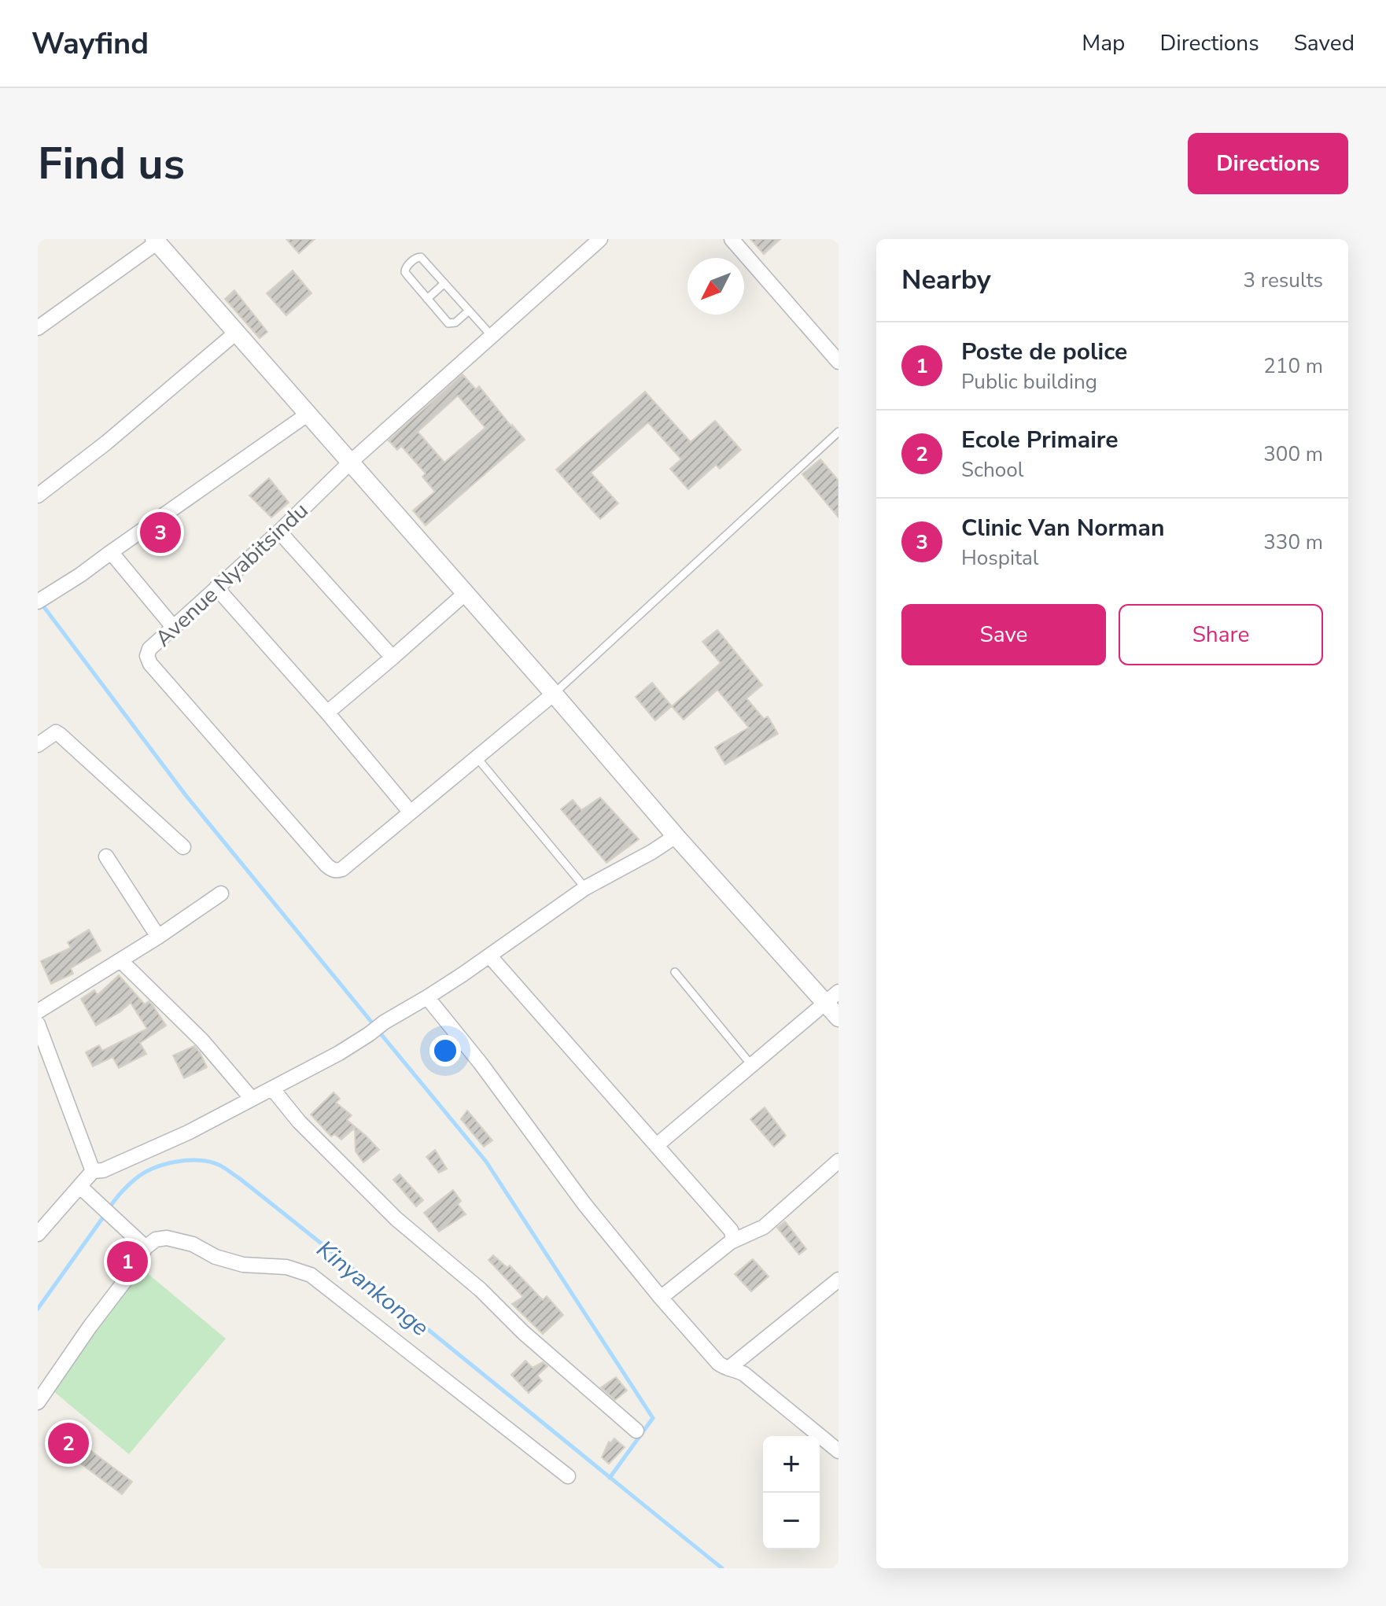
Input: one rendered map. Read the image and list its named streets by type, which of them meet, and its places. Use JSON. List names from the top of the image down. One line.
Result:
{"streets":{"street":["Avenue Nyabitsindu"]},"water":["Kinyankonge"],"north":"bottom left","page":{"header":"Wayfind","nav":["Map","Directions","Saved"],"buttons":["Directions",["Save","Share"]],"title":"Find us","heading":["Nearby","3 results"],"list":[{"mark":"1","name":"Poste de police","note":"Public building","value":"210 m"},{"mark":"2","name":"Ecole Primaire","note":"School","value":"300 m"},{"mark":"3","name":"Clinic Van Norman","note":"Hospital","value":"330 m"}],"pins":["3","1","2"],"map_buttons":["+","−"]}}
